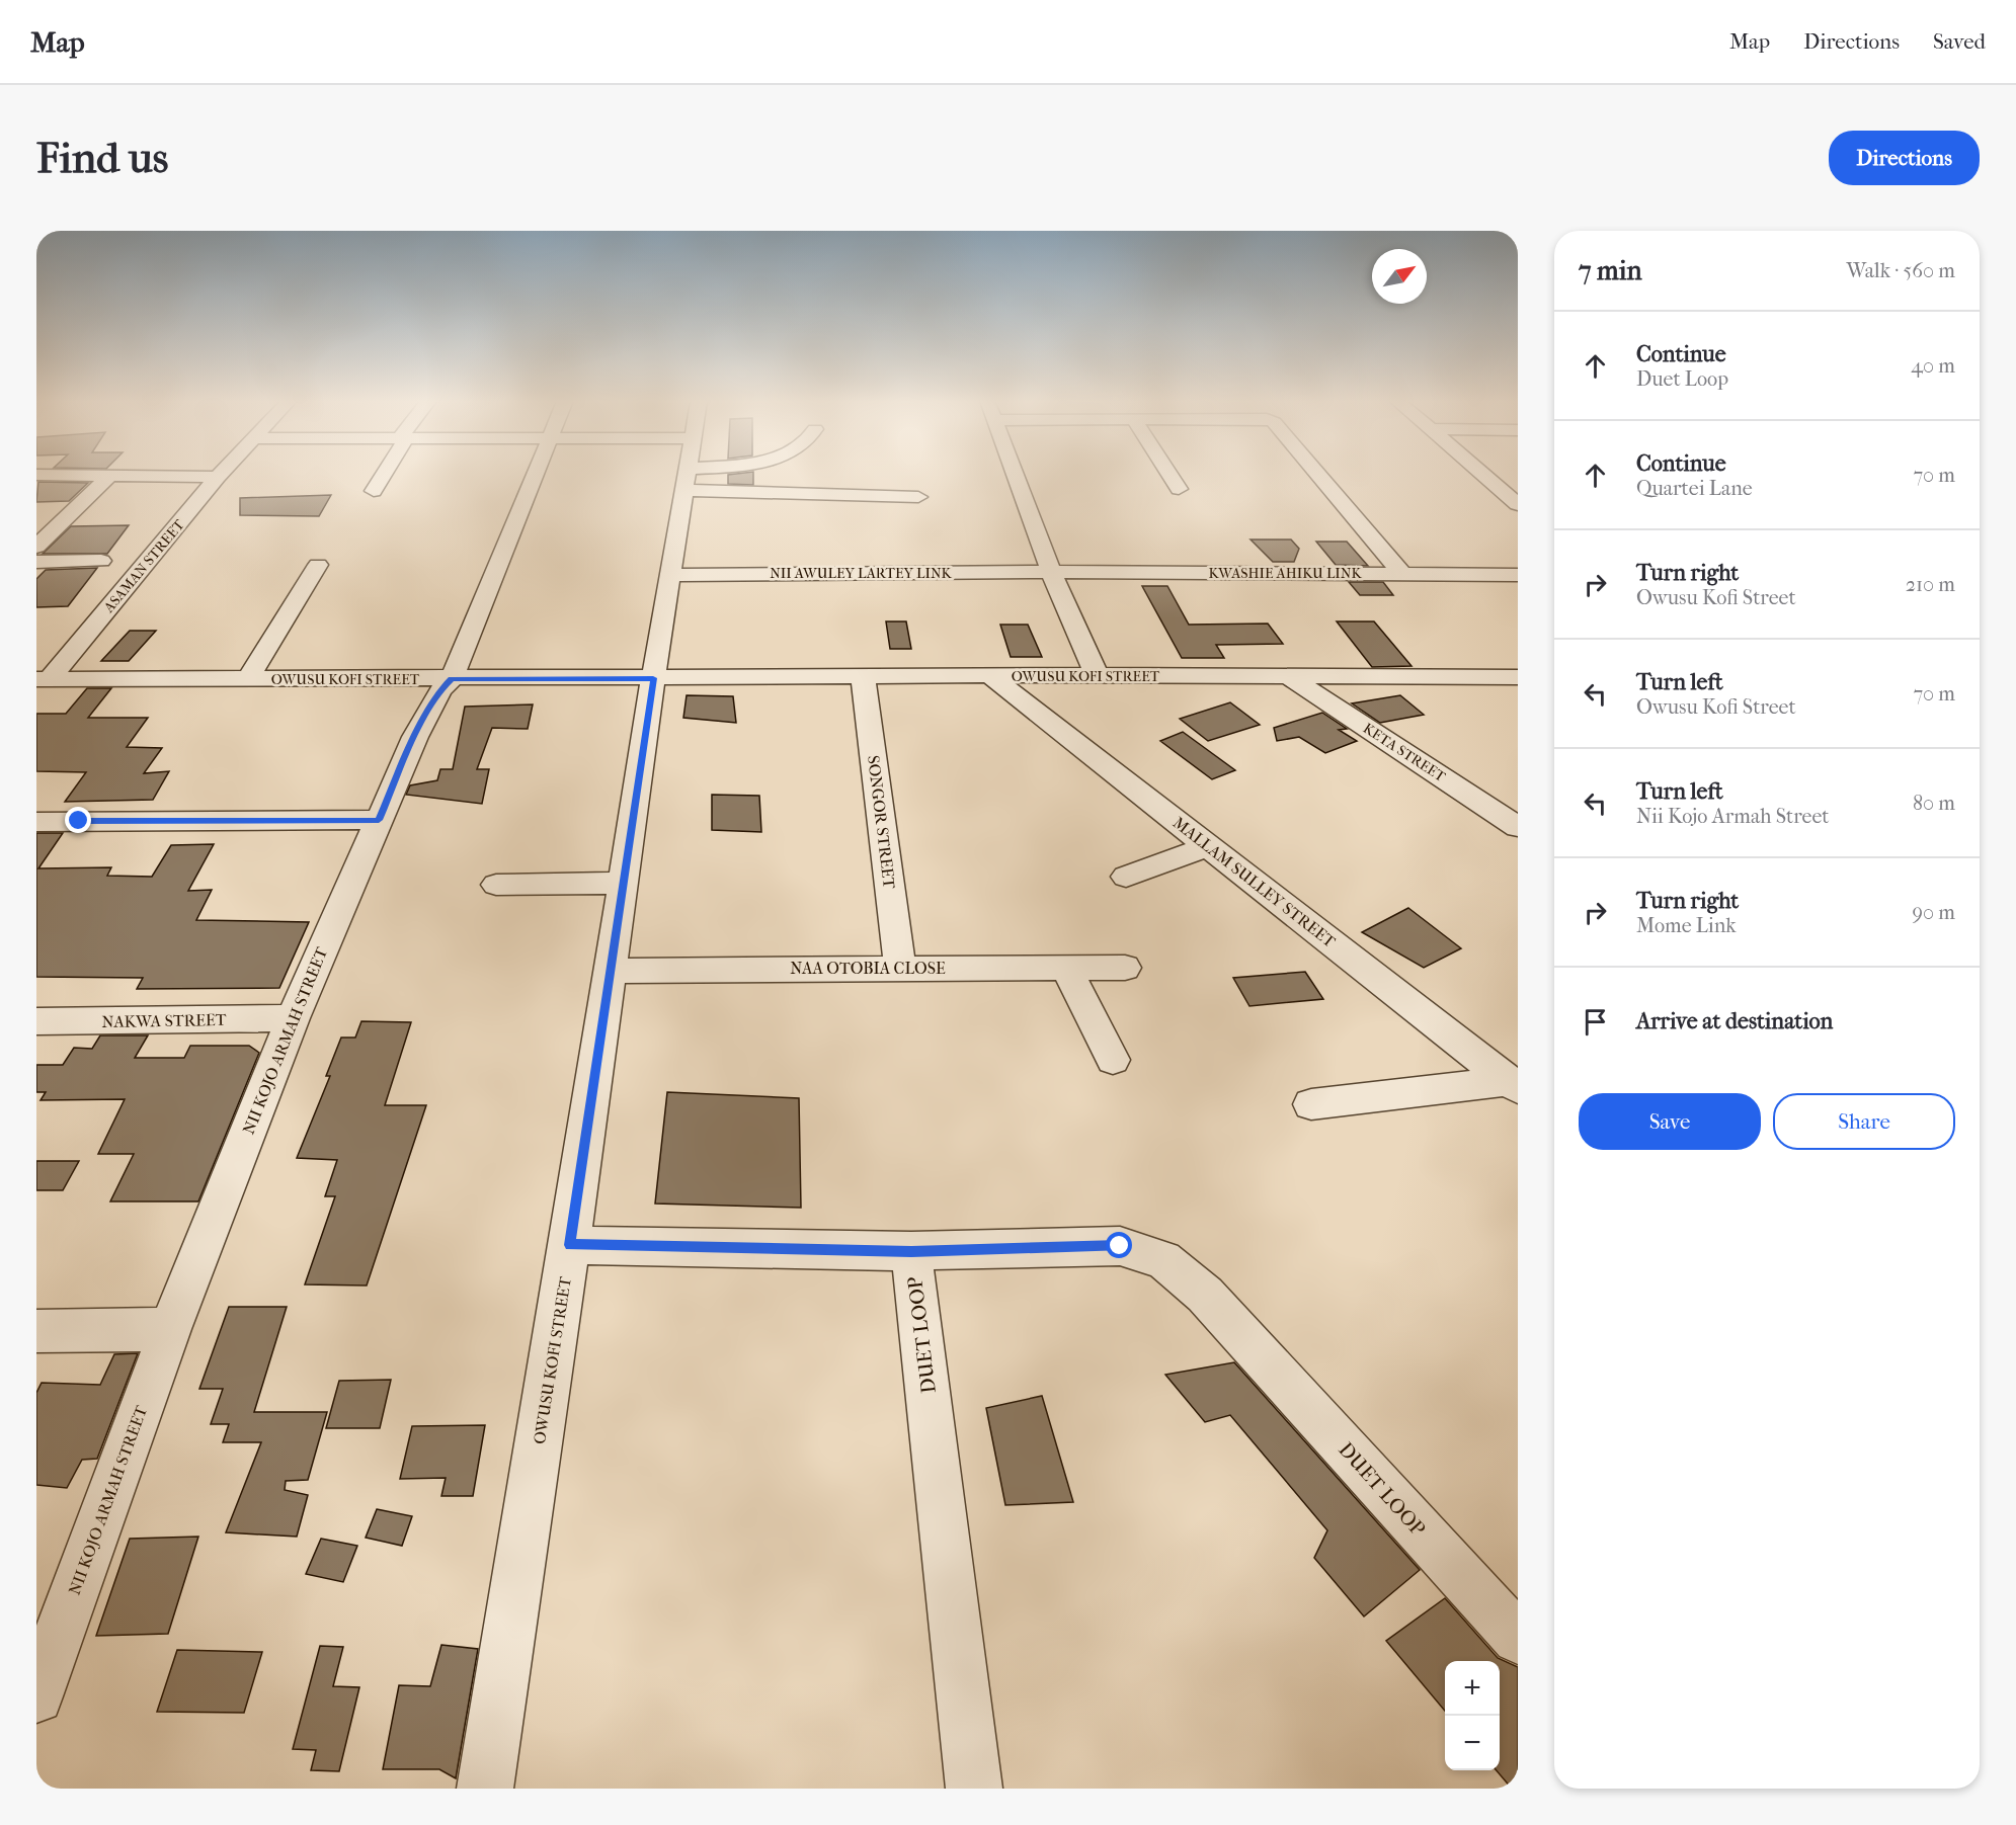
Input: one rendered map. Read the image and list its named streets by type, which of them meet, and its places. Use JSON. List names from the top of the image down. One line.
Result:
{"streets":{"street":["ASAMAN STREET","NII AWULEY LARTEY LINK","KWASHIE AHIKU LINK","OWUSU KOFI STREET","KETA STREET","SONGOR STREET","MALLAM SULLEY STREET","NAA OTOBIA CLOSE","NAKWA STREET","NII KOJO ARMAH STREET","DUET LOOP"]},"crossings":[["ASAMAN STREET","OWUSU KOFI STREET"],["NII AWULEY LARTEY LINK","KWASHIE AHIKU LINK"],["NII AWULEY LARTEY LINK","OWUSU KOFI STREET"],["OWUSU KOFI STREET","KETA STREET"],["OWUSU KOFI STREET","SONGOR STREET"],["OWUSU KOFI STREET","MALLAM SULLEY STREET"],["OWUSU KOFI STREET","NAA OTOBIA CLOSE"],["OWUSU KOFI STREET","NII KOJO ARMAH STREET"],["SONGOR STREET","NAA OTOBIA CLOSE"],["NAKWA STREET","NII KOJO ARMAH STREET"]],"north":"top right","page":{"header":"Map","nav":["Map","Directions","Saved"],"buttons":["Directions",["Save","Share"]],"title":"Find us","heading":["7 min","Walk · 560 m"],"list":[["Continue","Duet Loop","40 m"],["Continue","Quartei Lane","70 m"],["Turn right","Owusu Kofi Street","210 m"],["Turn left","Owusu Kofi Street","70 m"],["Turn left","Nii Kojo Armah Street","80 m"],["Turn right","Mome Link","90 m"],"Arrive at destination"],"map_buttons":["+","−"]}}
